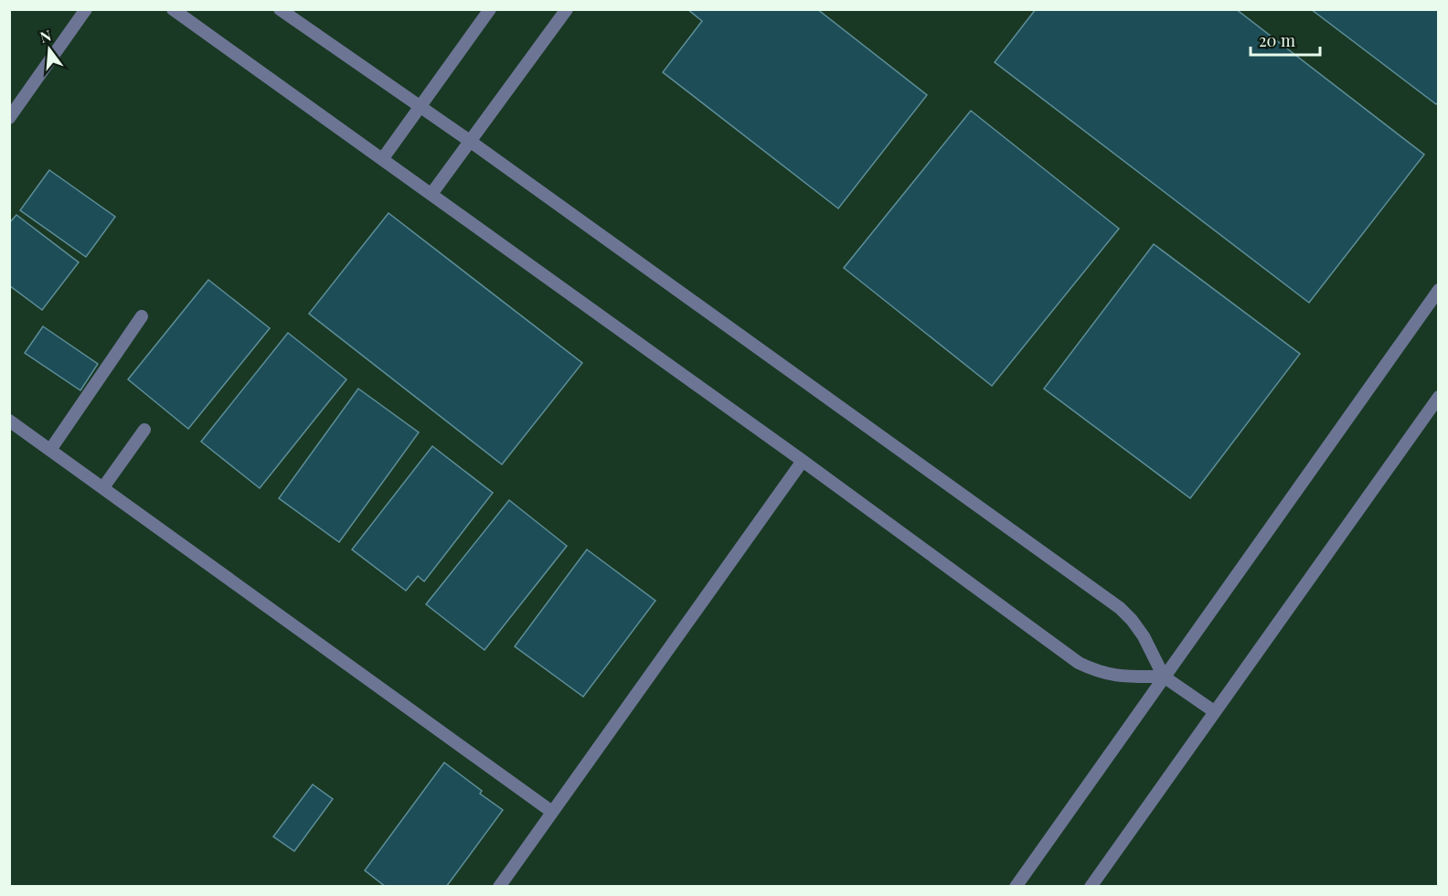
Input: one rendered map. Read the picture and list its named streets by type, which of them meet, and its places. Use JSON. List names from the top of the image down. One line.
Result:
{"scale_bar":"20 m","north":"top"}
